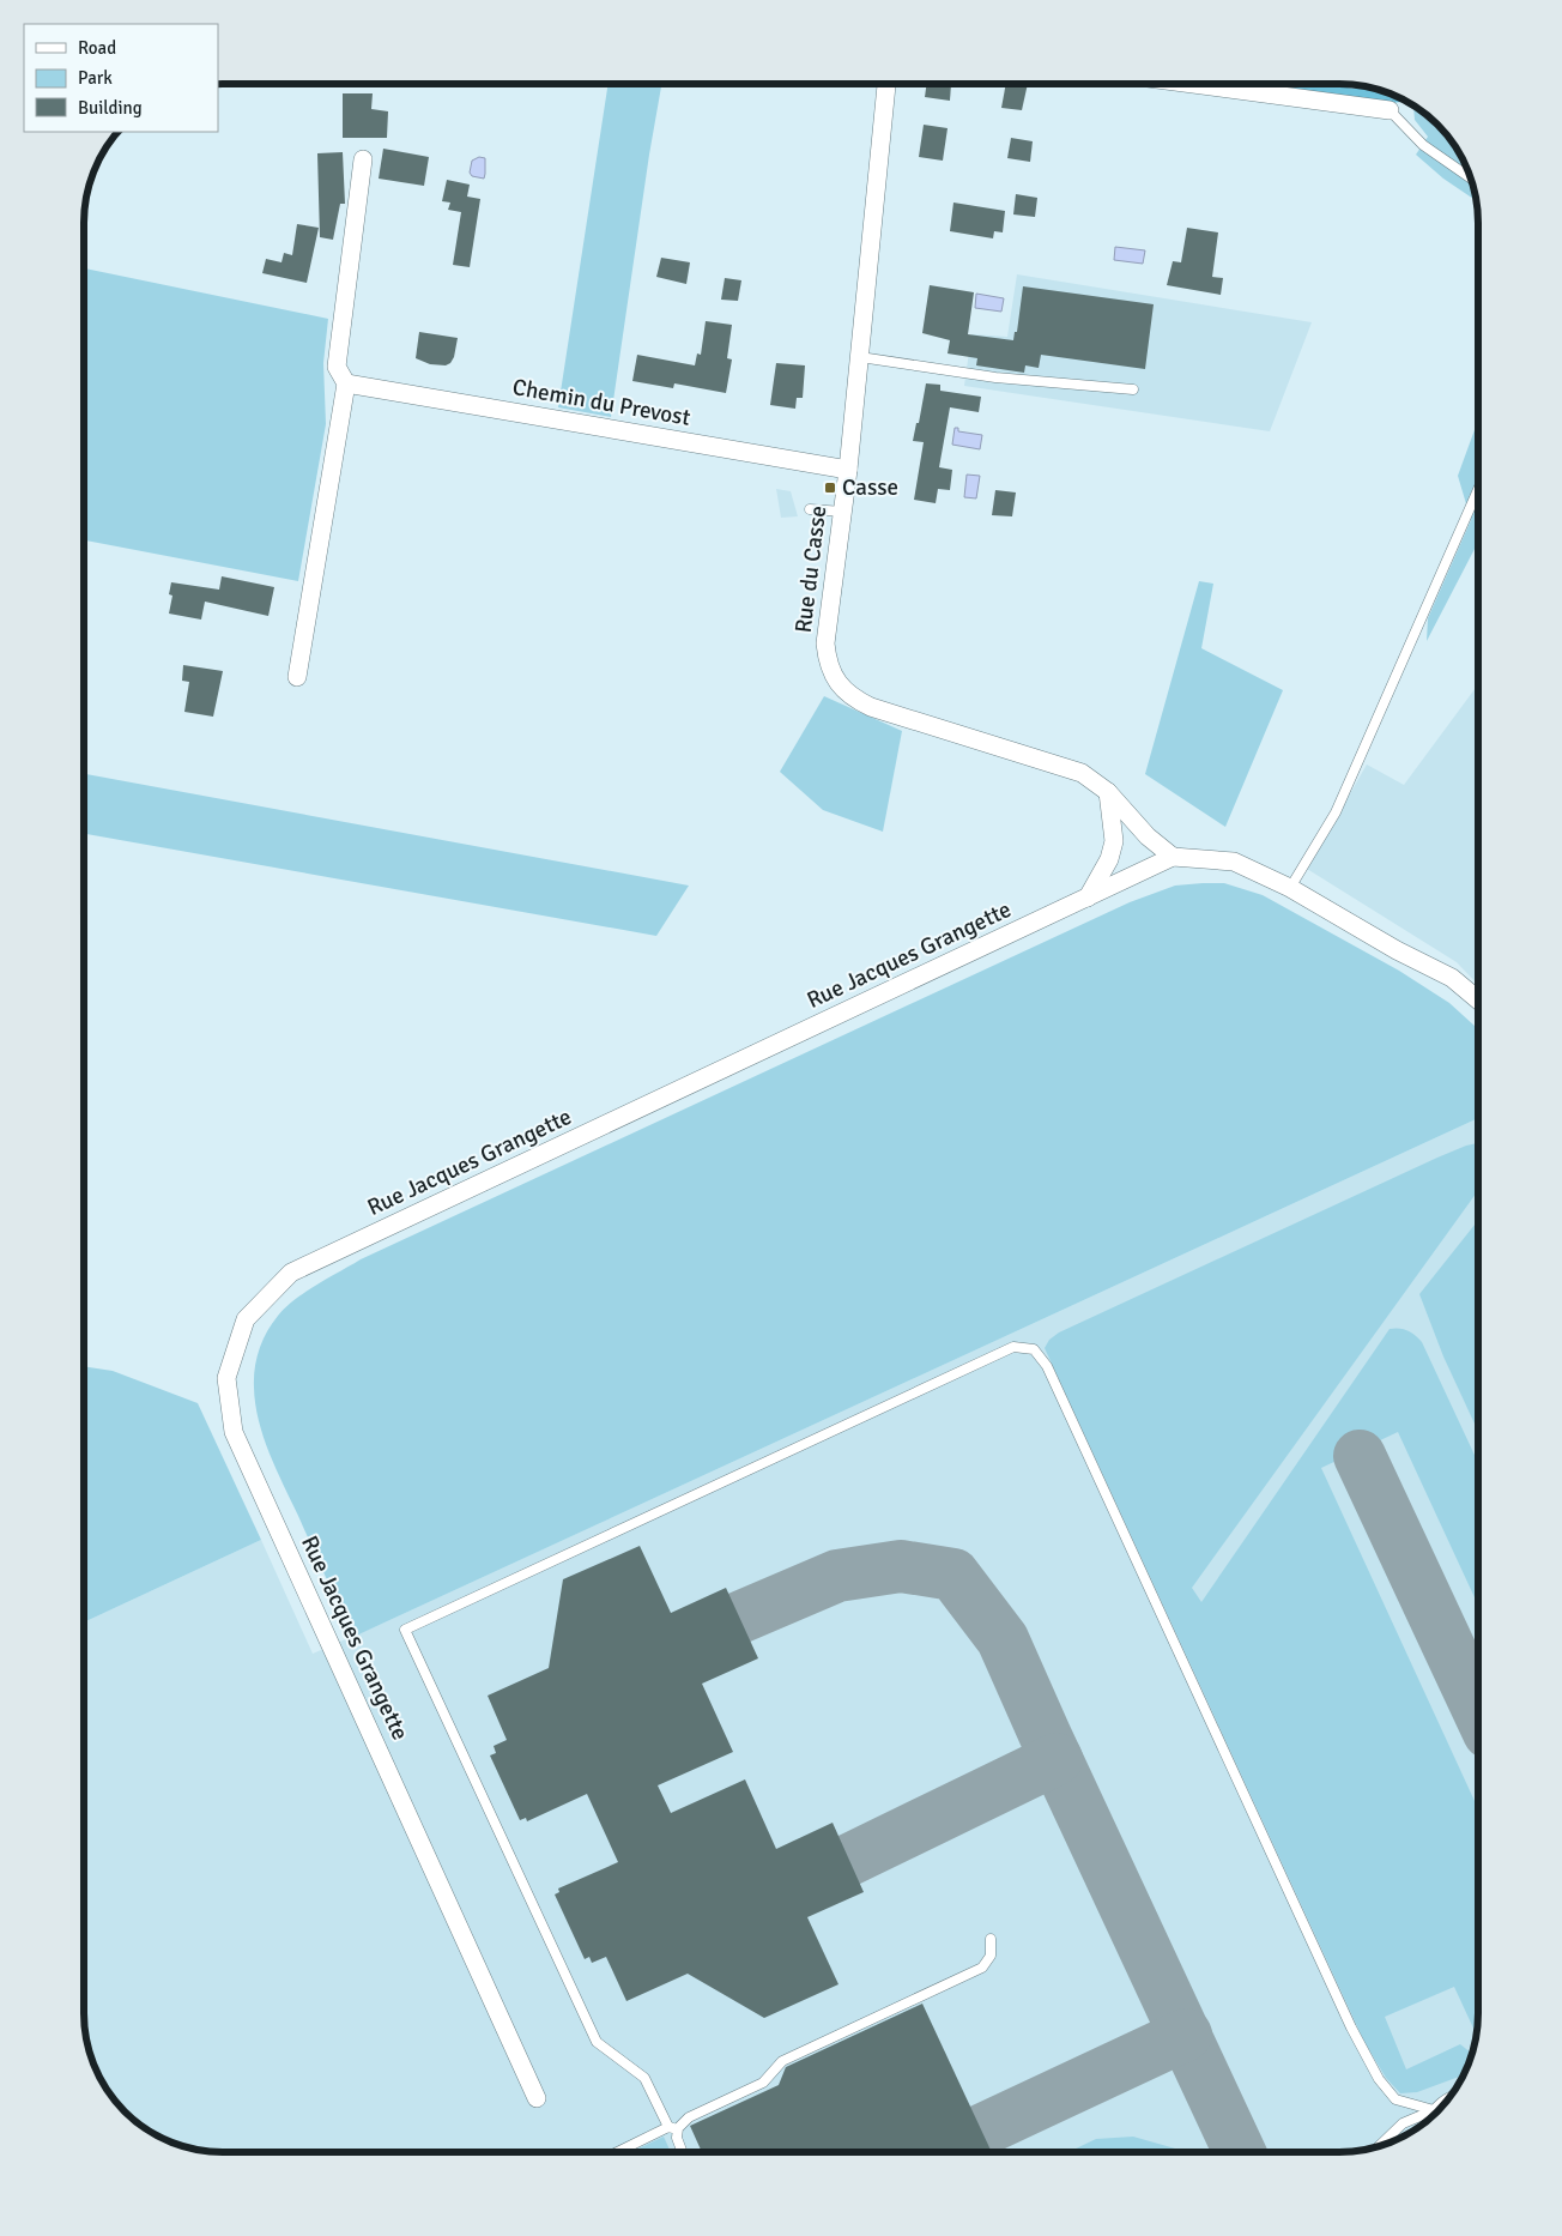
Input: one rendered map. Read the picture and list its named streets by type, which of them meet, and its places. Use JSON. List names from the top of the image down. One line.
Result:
{"streets":{"street":["Chemin du Prevost","Rue du Casse","Rue Jacques Grangette"]},"crossings":[["Chemin du Prevost","Rue du Casse"],["Rue du Casse","Rue Jacques Grangette"]],"places":{"transit":["Casse"]},"legend":["Road","Park","Building"]}
